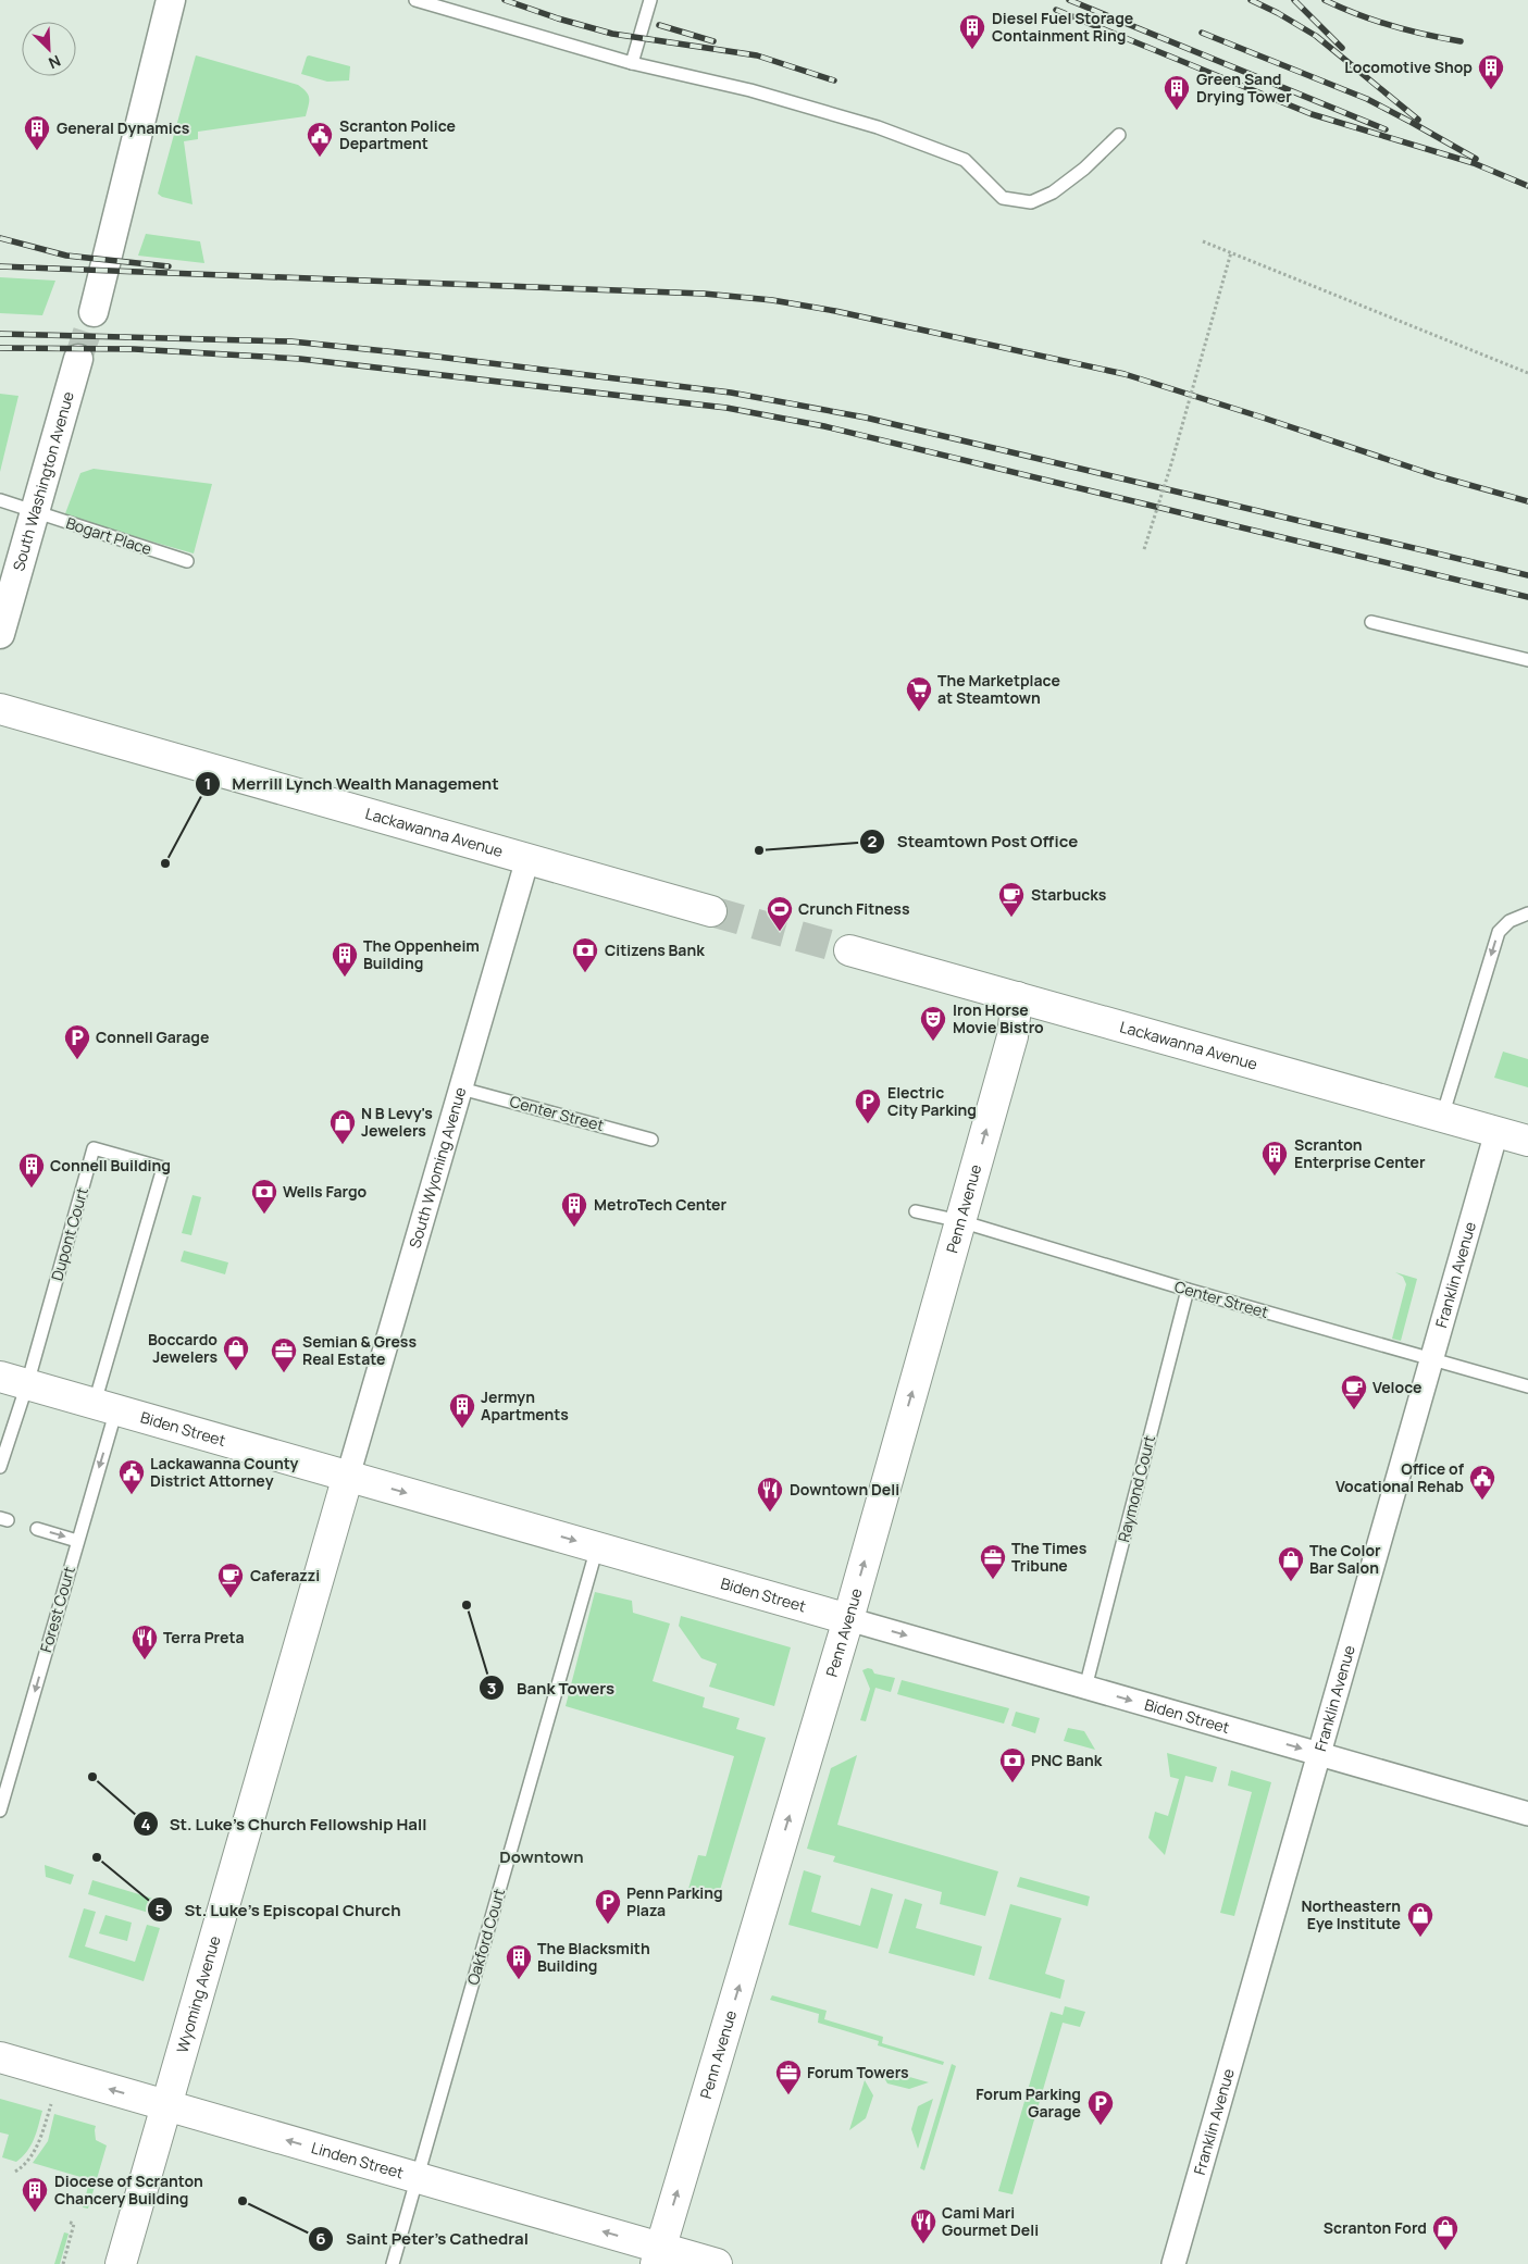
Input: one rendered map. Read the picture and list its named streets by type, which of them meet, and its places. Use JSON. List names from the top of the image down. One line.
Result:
{"streets":{"main road":["Lackawanna Avenue","Penn Avenue","Biden Street","Wyoming Avenue","Linden Street"],"street":["South Washington Avenue","South Wyoming Avenue","Franklin Avenue"],"lane":["Bogart Place","Center Street","Dupont Court","Raymond Court","Forest Court","Oakford Court"]},"crossings":[["South Washington Avenue","Bogart Place"],["Lackawanna Avenue","South Wyoming Avenue"],["Lackawanna Avenue","Penn Avenue"],["Lackawanna Avenue","Franklin Avenue"],["Center Street","South Wyoming Avenue"],["Center Street","Penn Avenue"],["Center Street","Franklin Avenue"],["Center Street","Raymond Court"],["South Wyoming Avenue","Biden Street"],["South Wyoming Avenue","Wyoming Avenue"],["Penn Avenue","Biden Street"],["Penn Avenue","Linden Street"],["Dupont Court","Biden Street"],["Dupont Court","Forest Court"],["Franklin Avenue","Biden Street"],["Biden Street","Raymond Court"],["Biden Street","Forest Court"],["Biden Street","Oakford Court"],["Biden Street","Wyoming Avenue"],["Oakford Court","Linden Street"],["Wyoming Avenue","Linden Street"]],"one_way":["Penn Avenue","Biden Street","Forest Court","Linden Street"],"districts":["Downtown"],"places":{"building":["Diesel Fuel Storage Containment Ring","Locomotive Shop","Green Sand Drying Tower","General Dynamics","The Oppenheim Building","Scranton Enterprise Center","Connell Building","MetroTech Center","Jermyn Apartments","The Blacksmith Building","Diocese of Scranton Chancery Building"],"public building":["Scranton Police Department","Lackawanna County District Attorney","Office of Vocational Rehab"],"supermarket":["The Marketplace at Steamtown"],"other":["Steamtown Post Office","Merrill Lynch Wealth Management","Bank Towers","St. Luke's Church Fellowship Hall","St. Luke's Episcopal Church","Saint Peter's Cathedral"],"cafe":["Starbucks","Veloce","Caferazzi"],"sports":["Crunch Fitness"],"bank":["Citizens Bank","Wells Fargo","PNC Bank"],"theatre":["Iron Horse Movie Bistro"],"parking":["Connell Garage","Electric City Parking","Penn Parking Plaza","Forum Parking Garage"],"shop":["N B Levy's Jewelers","Boccardo Jewelers","The Color Bar Salon","Northeastern Eye Institute","Scranton Ford"],"office":["Semian & Gress Real Estate","The Times Tribune","Forum Towers"],"restaurant":["Downtown Deli","Terra Preta","Cami Mari Gourmet Deli"]},"north":"bottom right"}
